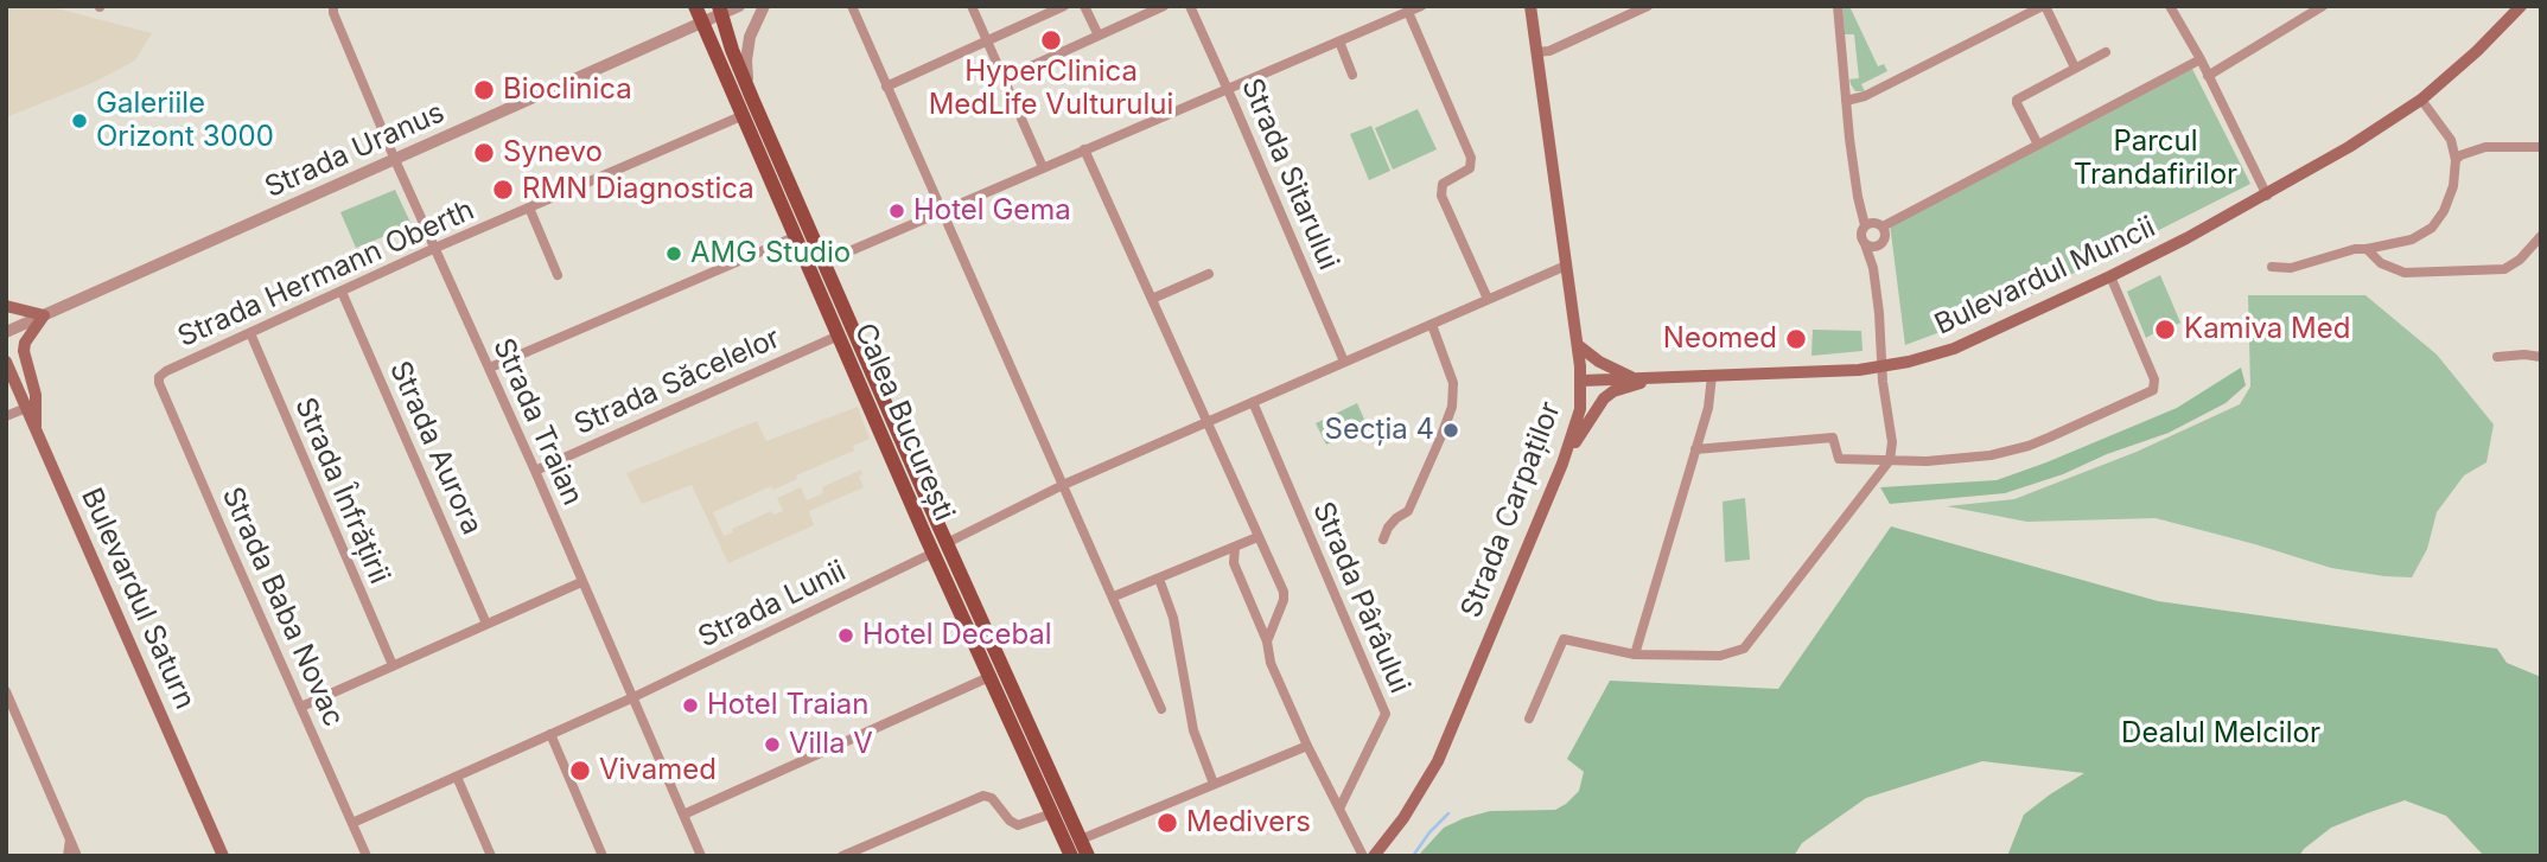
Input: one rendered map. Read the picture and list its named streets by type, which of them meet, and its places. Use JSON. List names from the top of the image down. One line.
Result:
{"streets":{"main road":["Bulevardul Muncii","Calea București","Strada Carpaților","Bulevardul Saturn"],"street":["Strada Uranus","Strada Sitarului","Strada Hermann Oberth","Strada Săcelelor","Strada Traian","Strada Aurora","Strada Înfrățirii","Strada Pârâului","Strada Lunii","Strada Baba Novac"]},"crossings":[["Strada Uranus","Strada Traian"],["Strada Uranus","Calea București"],["Strada Hermann Oberth","Strada Traian"],["Strada Hermann Oberth","Calea București"],["Strada Hermann Oberth","Strada Aurora"],["Strada Hermann Oberth","Strada Înfrățirii"],["Strada Hermann Oberth","Strada Baba Novac"],["Bulevardul Muncii","Strada Carpaților"],["Strada Săcelelor","Strada Traian"],["Strada Săcelelor","Calea București"],["Strada Traian","Strada Lunii"],["Calea București","Strada Lunii"],["Strada Lunii","Strada Baba Novac"]],"parks":["Parcul Trandafirilor","Dealul Melcilor"],"places":["HyperClinica MedLife Vulturului","Bioclinica","Galeriile Orizont 3000","Synevo","RMN Diagnostica","Hotel Gema","AMG Studio","Kamiva Med","Neomed","Secția 4","Hotel Decebal","Hotel Traian","Villa V","Vivamed","Medivers"]}
